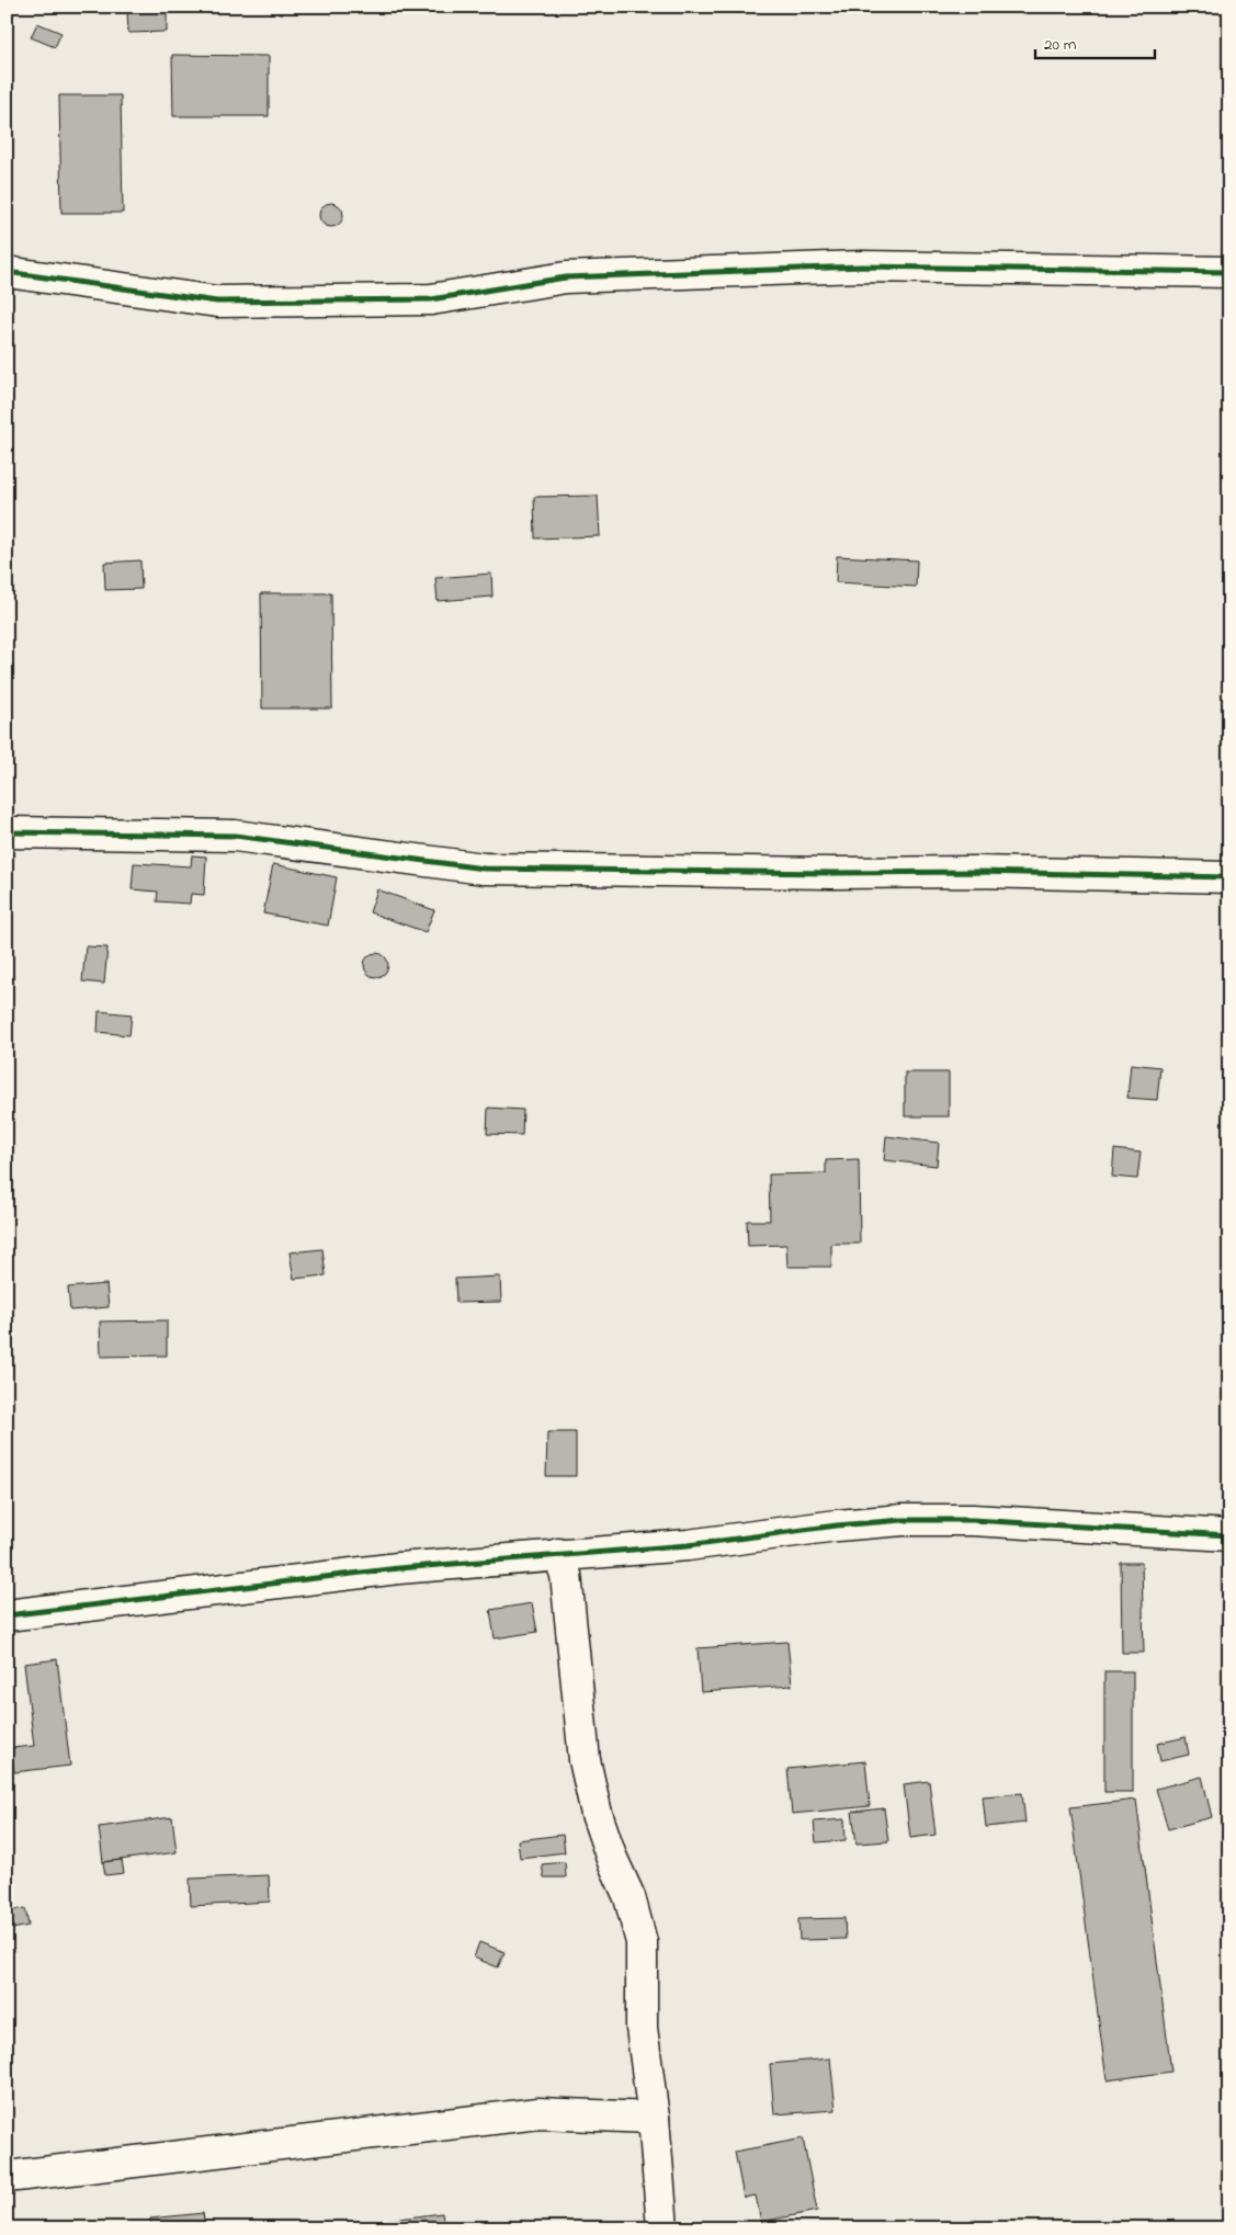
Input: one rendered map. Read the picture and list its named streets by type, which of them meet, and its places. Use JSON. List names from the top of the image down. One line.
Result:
{"scale_bar":"20 m"}
